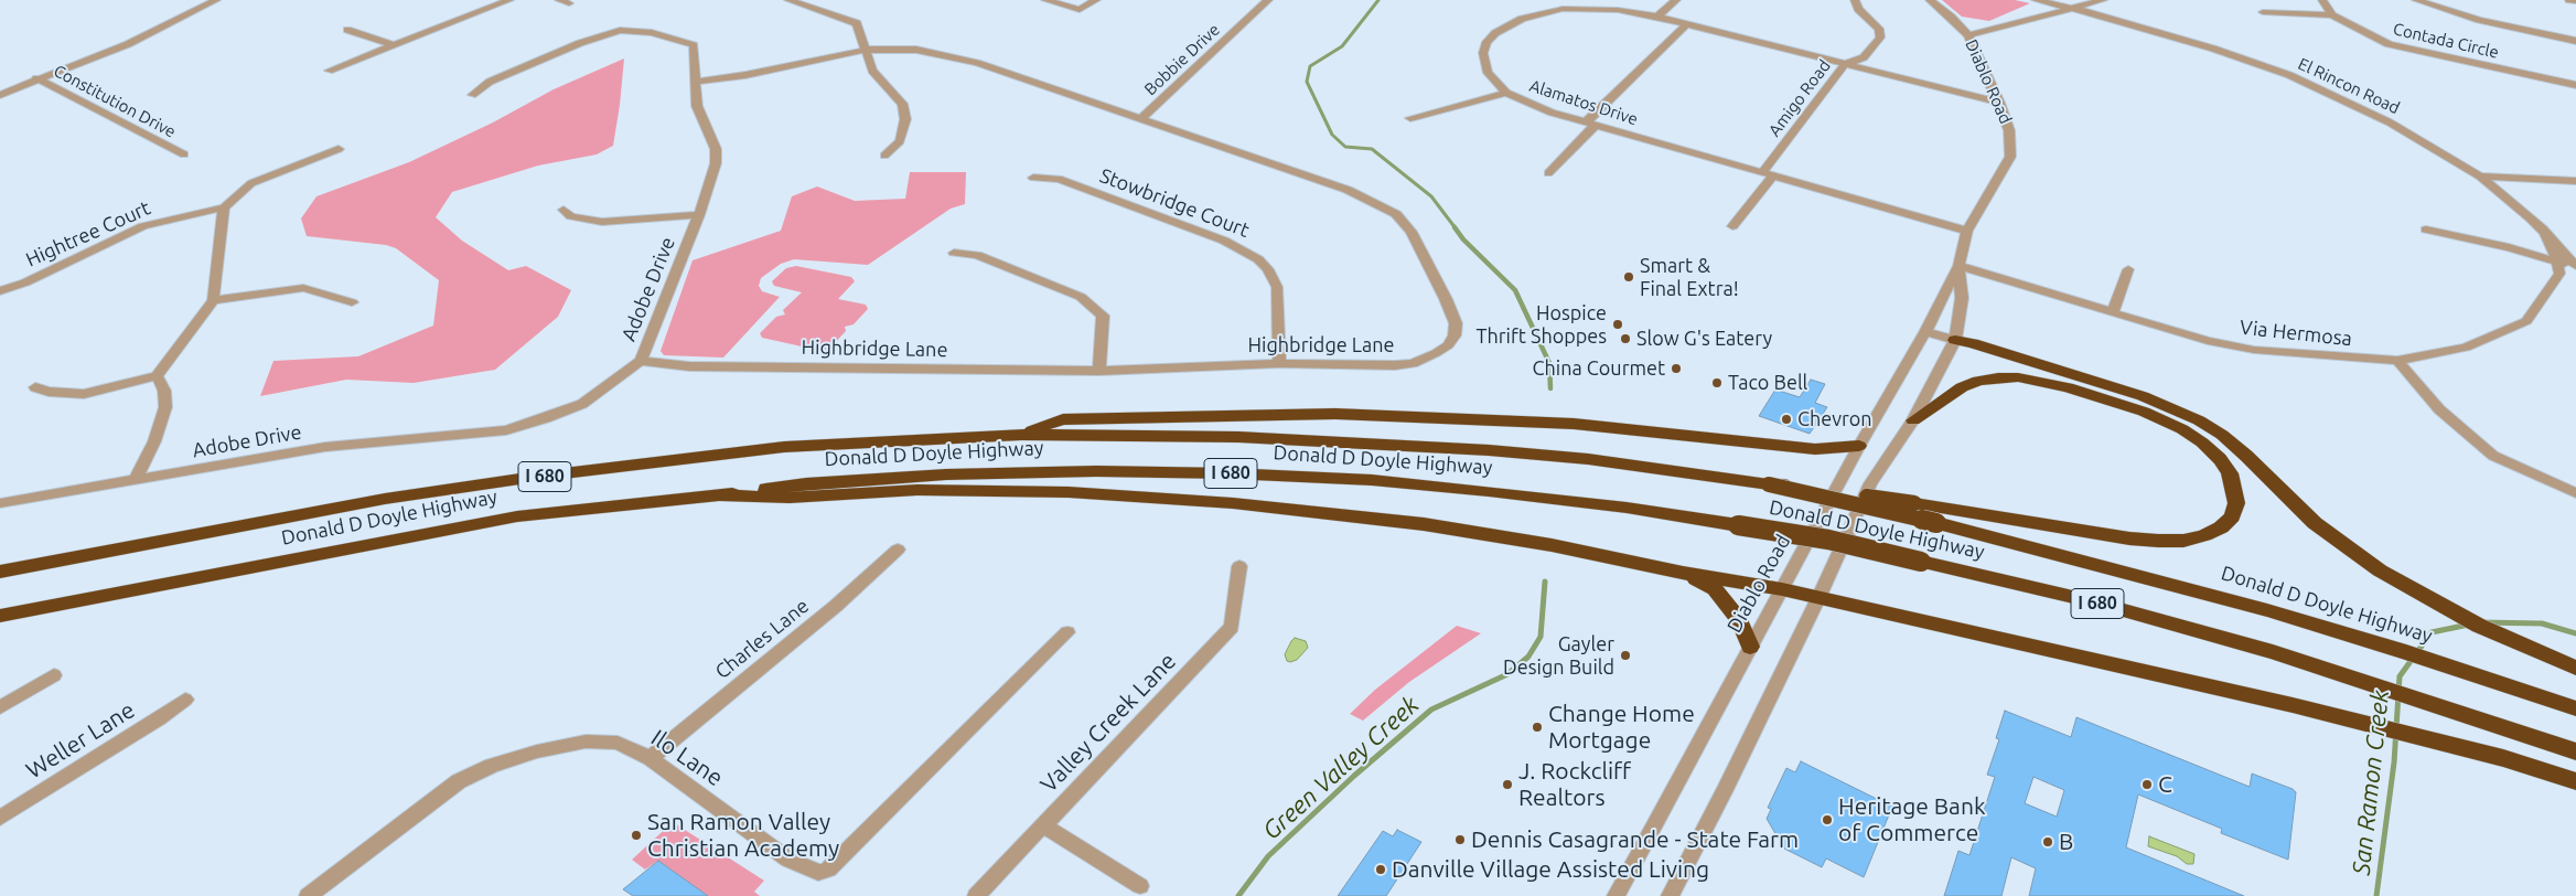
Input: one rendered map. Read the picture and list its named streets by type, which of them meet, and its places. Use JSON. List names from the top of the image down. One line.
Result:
{"streets":{"highway":["Donald D Doyle Highway","I 680"],"street":["Contada Circle","Bobbie Drive","Diablo Road","El Rincon Road","Amigo Road","Constitution Drive","Alamatos Drive","Stowbridge Court","Hightree Court","Adobe Drive","Via Hermosa","Highbridge Lane","Charles Lane","Valley Creek Lane","Weller Lane","Ilo Lane"]},"crossings":[["Bobbie Drive","Highbridge Lane"],["Diablo Road","Alamatos Drive"],["Diablo Road","Via Hermosa"],["Amigo Road","Alamatos Drive"],["Stowbridge Court","Highbridge Lane"],["Adobe Drive","Highbridge Lane"],["Charles Lane","Ilo Lane"]],"water":["Green Valley Creek","San Ramon Creek"],"places":["Smart & Final Extra!","Hospice Thrift Shoppes","Slow G's Eatery","China Courmet","Taco Bell","Chevron","Gayler Design Build","Change Home Mortgage","J. Rockcliff Realtors","C","Heritage Bank of Commerce","San Ramon Valley Christian Academy","Dennis Casagrande - State Farm","B","Danville Village Assisted Living"]}
